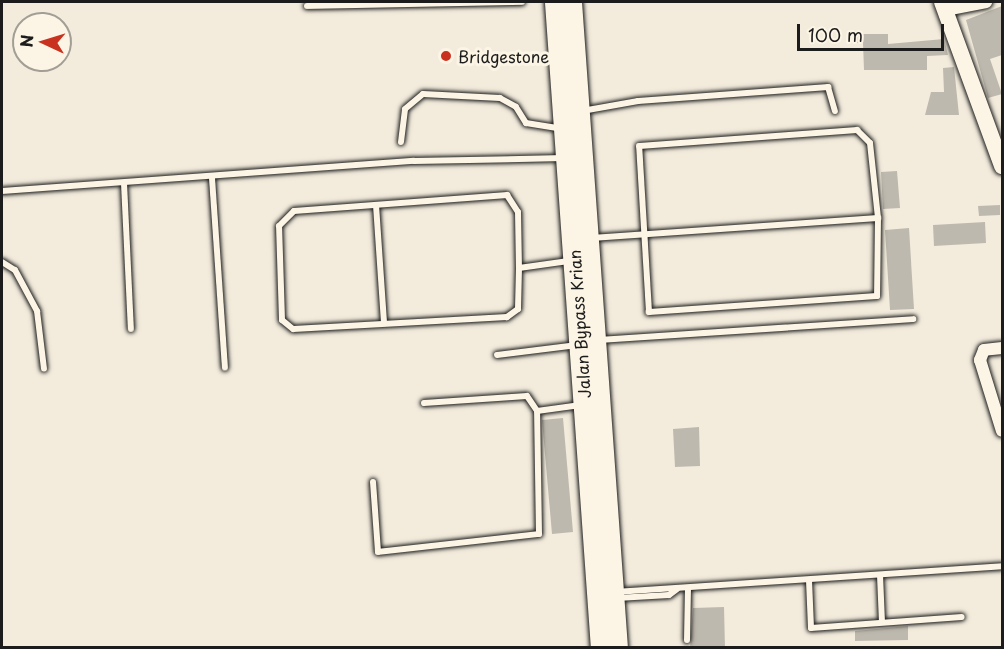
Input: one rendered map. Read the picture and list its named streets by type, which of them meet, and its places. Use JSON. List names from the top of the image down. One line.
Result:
{"streets":{"highway":["Jalan Bypass Krian"]},"places":["Bridgestone"],"scale_bar":"100 m","north":"left"}
